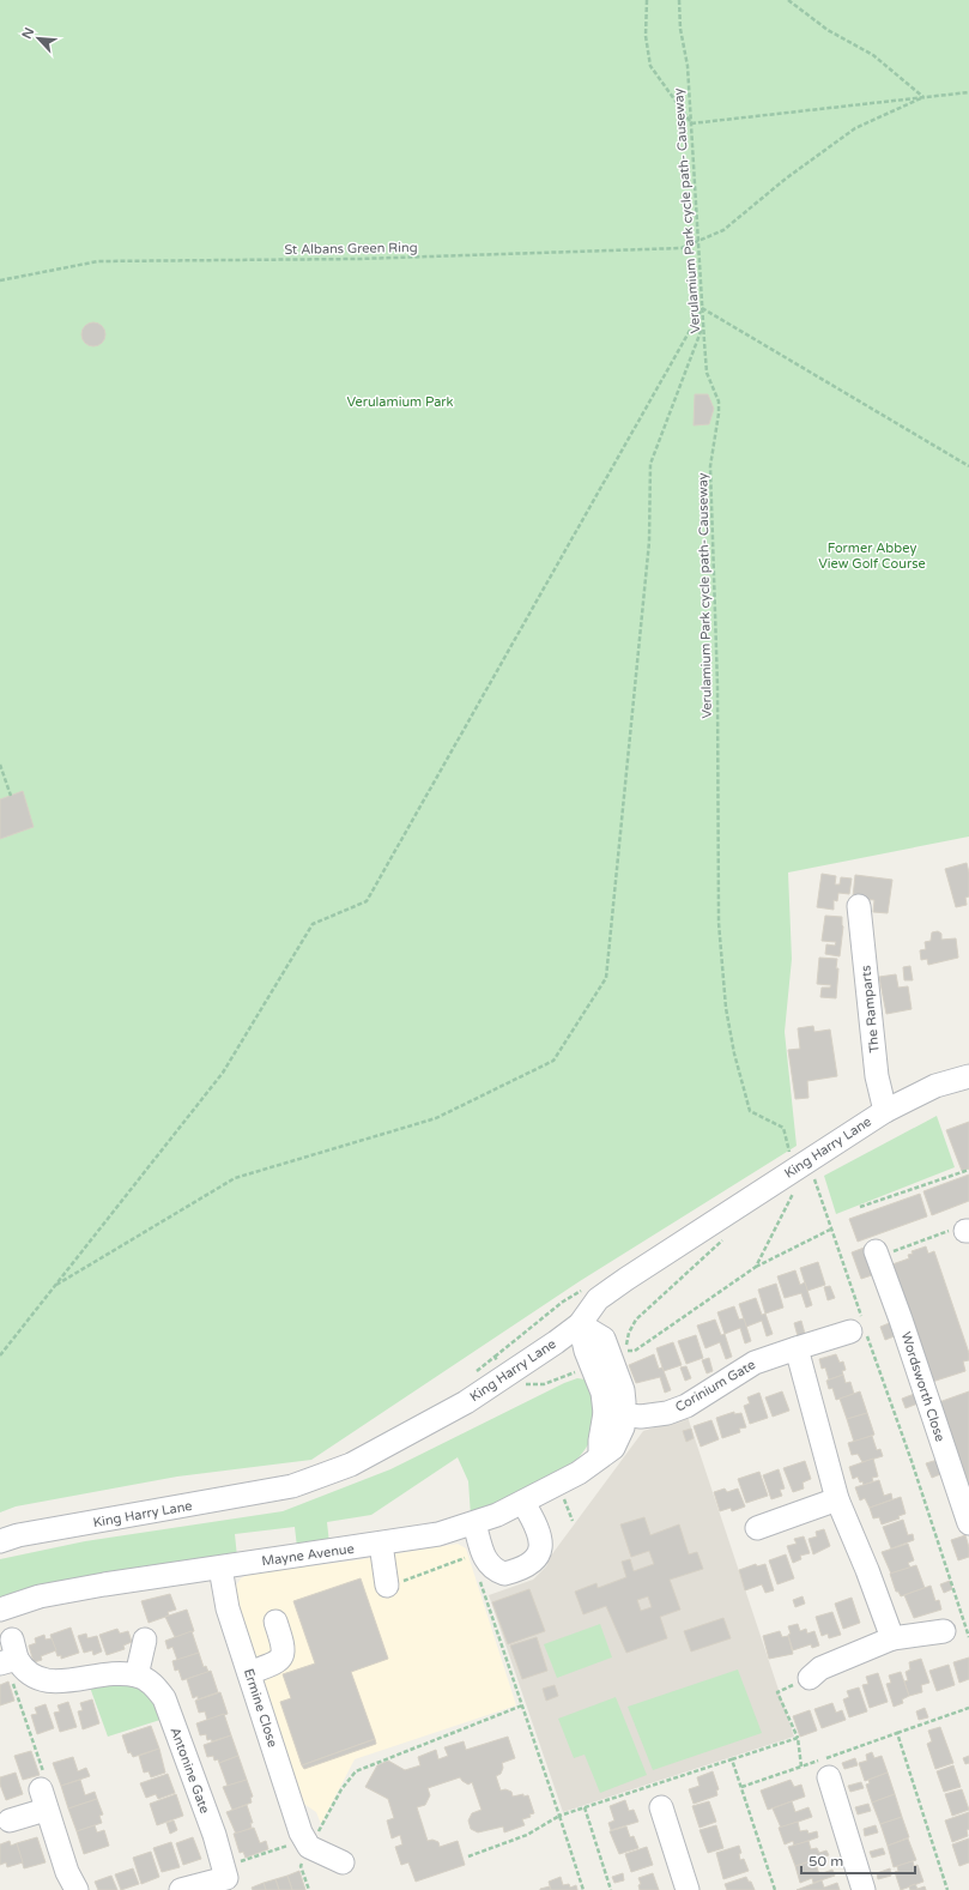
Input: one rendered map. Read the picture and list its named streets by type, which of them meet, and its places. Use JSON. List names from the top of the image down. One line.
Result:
{"streets":{"street":["The Ramparts","King Harry Lane","Corinium Gate","Wordsworth Close","Mayne Avenue","Ermine Close","Antonine Gate"],"path":["Verulamium Park cycle path- Causeway","St Albans Green Ring"]},"crossings":[["Verulamium Park cycle path- Causeway","St Albans Green Ring"],["Verulamium Park cycle path- Causeway","King Harry Lane"],["The Ramparts","King Harry Lane"],["King Harry Lane","Mayne Avenue"],["Corinium Gate","Mayne Avenue"],["Mayne Avenue","Ermine Close"]],"parks":["Verulamium Park","Former Abbey View Golf Course"],"scale_bar":"50 m","north":"top left"}
